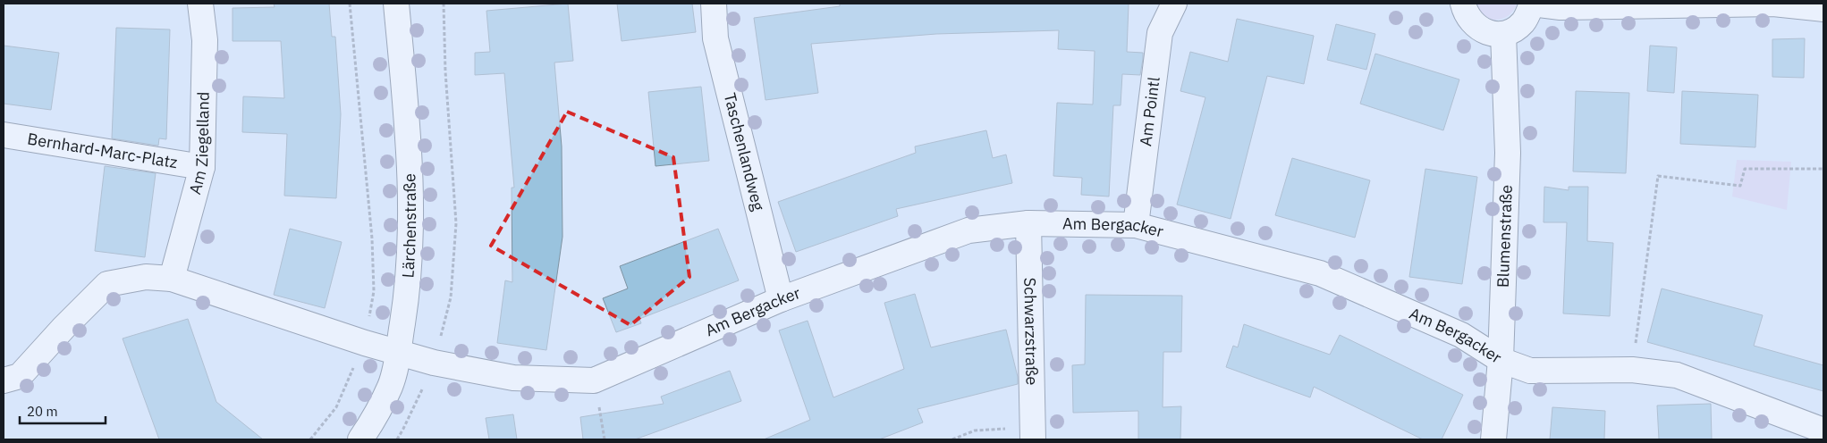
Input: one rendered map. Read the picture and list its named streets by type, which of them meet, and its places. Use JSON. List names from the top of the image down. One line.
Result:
{"streets":{"street":["Am Pointl","Am Ziegelland","Bernhard-Marc-Platz","Taschenlandweg","Lärchenstraße","Am Bergacker","Blumenstraße","Schwarzstraße"]},"crossings":[["Am Pointl","Am Bergacker"],["Am Ziegelland","Bernhard-Marc-Platz"],["Taschenlandweg","Am Bergacker"],["Lärchenstraße","Am Bergacker"],["Am Bergacker","Blumenstraße"],["Am Bergacker","Schwarzstraße"]],"scale_bar":"20 m"}
